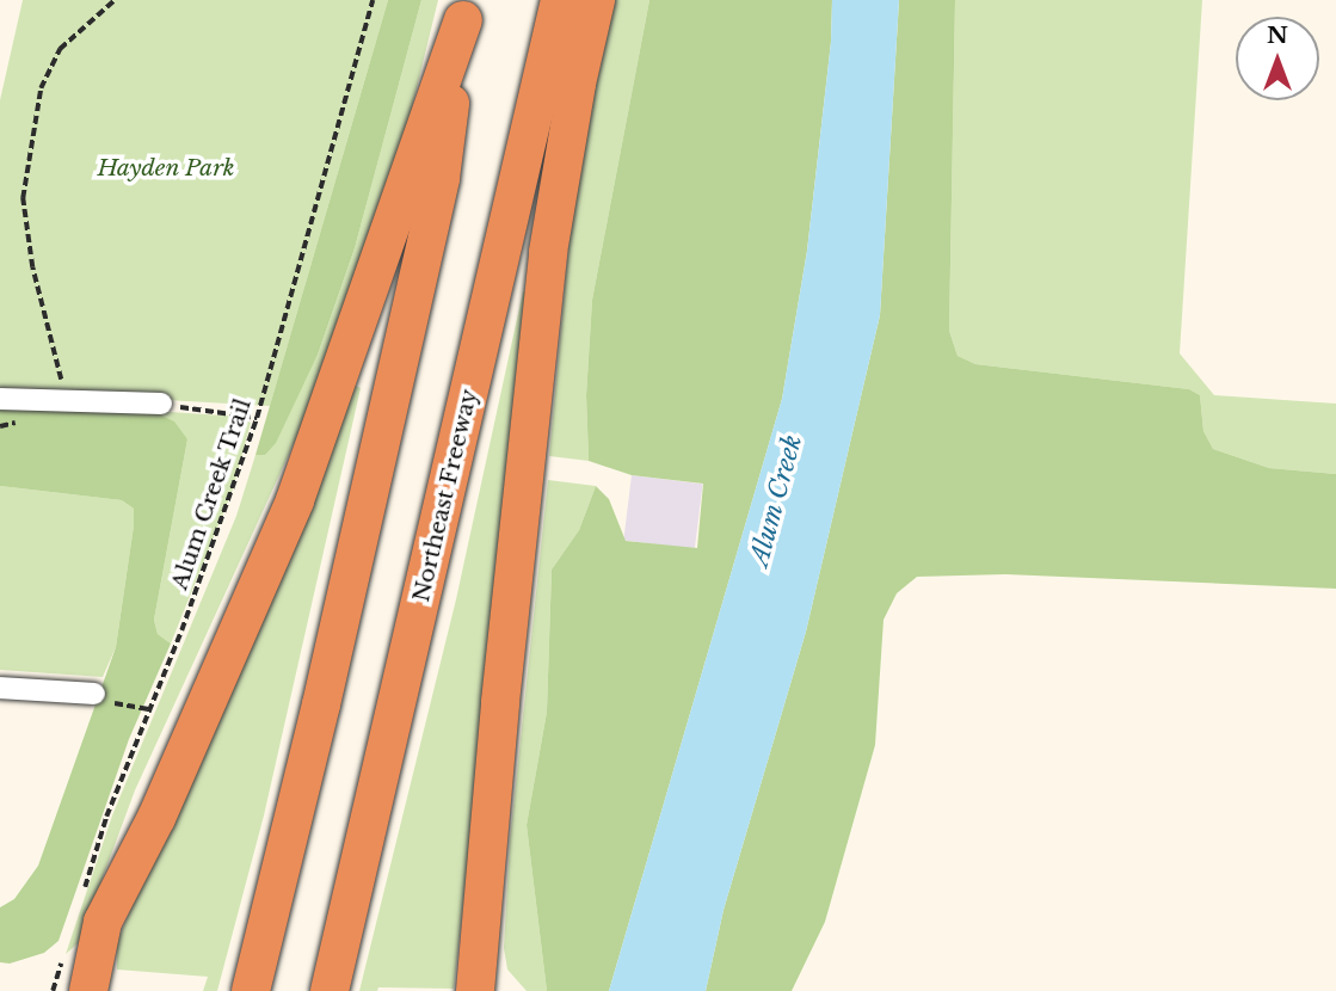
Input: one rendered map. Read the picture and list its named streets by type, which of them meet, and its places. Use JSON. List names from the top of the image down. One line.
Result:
{"streets":{"highway":["Northeast Freeway"],"path":["Alum Creek Trail"]},"water":["Alum Creek"],"parks":["Hayden Park"],"north":"top"}
